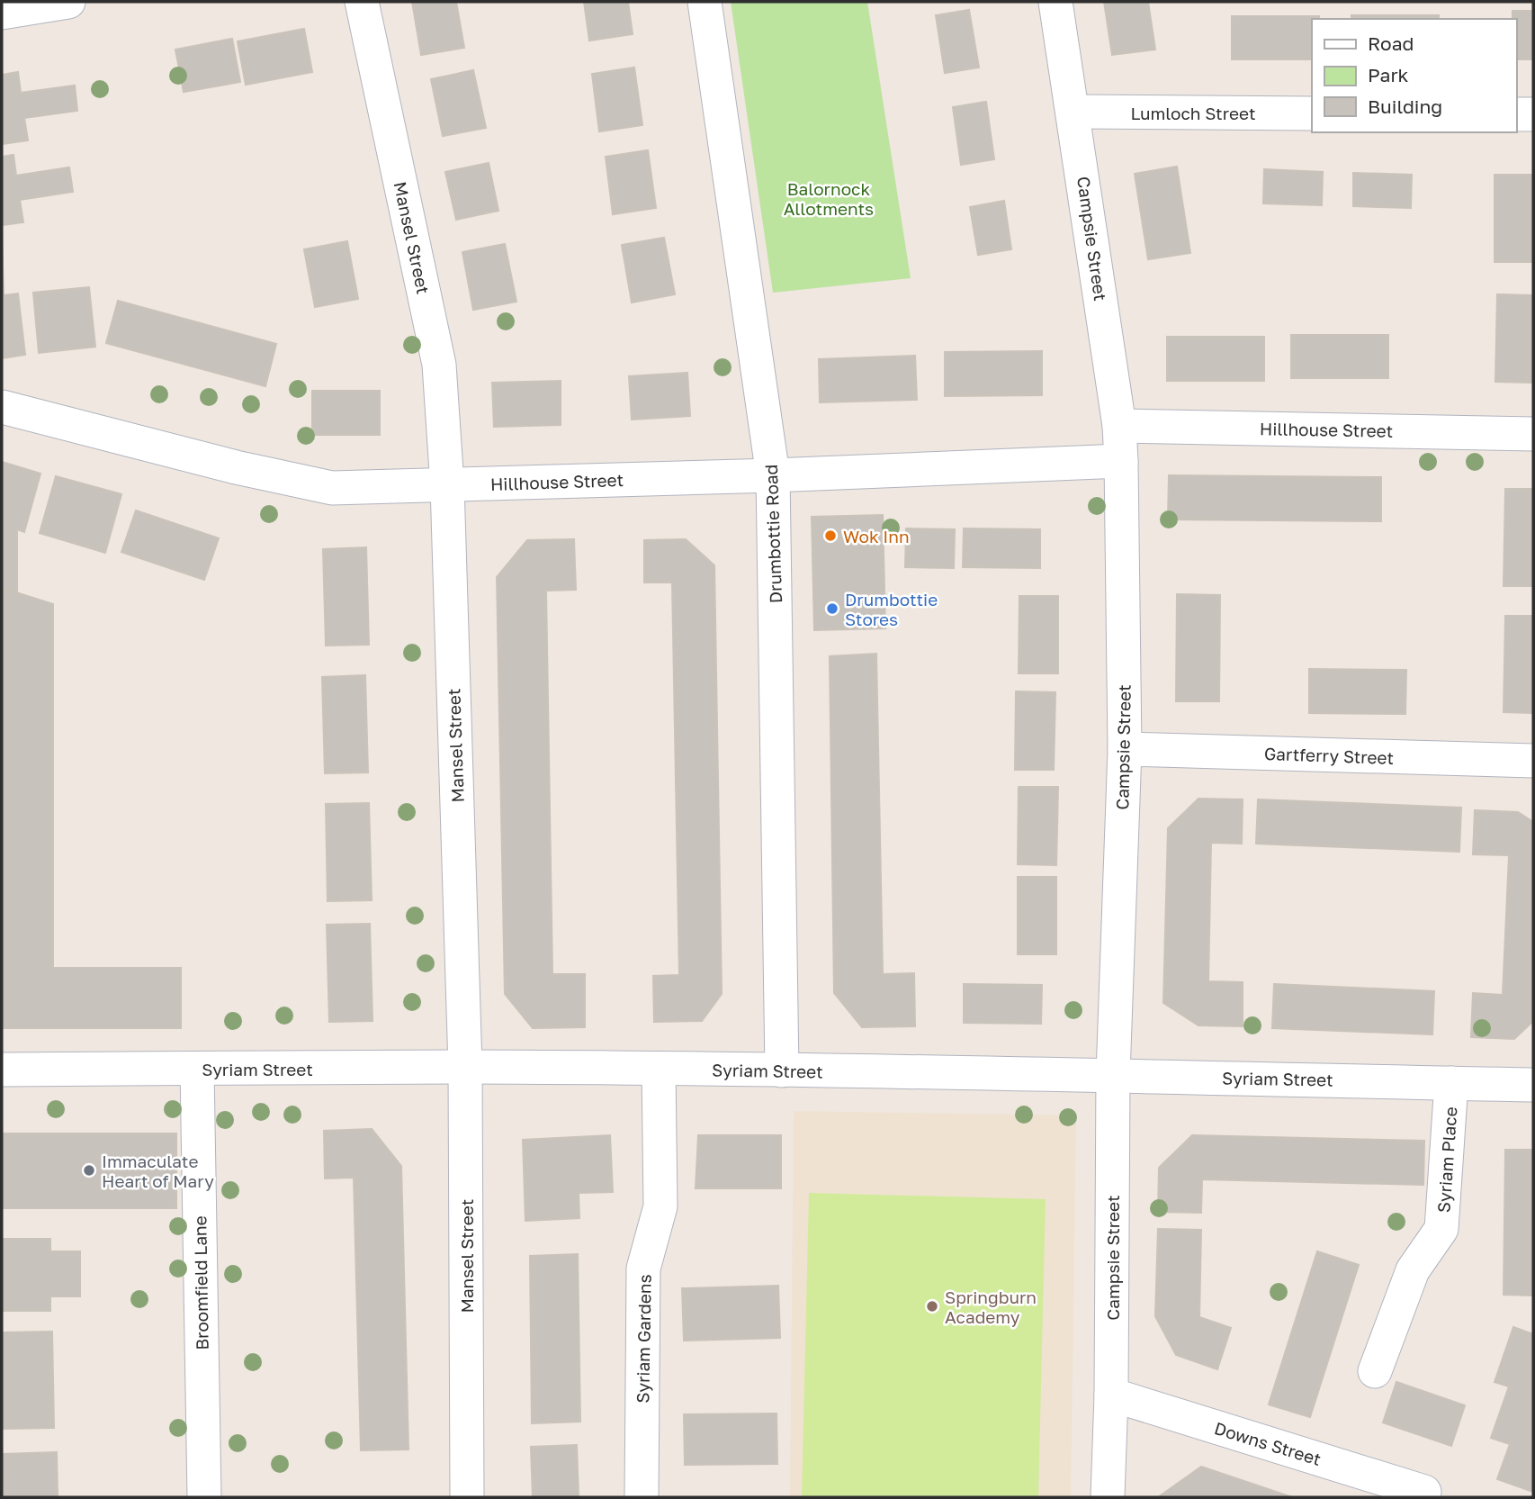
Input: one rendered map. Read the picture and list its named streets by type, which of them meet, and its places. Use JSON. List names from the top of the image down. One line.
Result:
{"streets":{"street":["Lumloch Street","Mansel Street","Campsie Street","Hillhouse Street","Drumbottie Road","Gartferry Street","Syriam Street","Syriam Place","Broomfield Lane","Syriam Gardens","Downs Street"]},"crossings":[["Lumloch Street","Campsie Street"],["Mansel Street","Hillhouse Street"],["Mansel Street","Syriam Street"],["Campsie Street","Hillhouse Street"],["Campsie Street","Gartferry Street"],["Campsie Street","Syriam Street"],["Campsie Street","Downs Street"],["Hillhouse Street","Drumbottie Road"],["Drumbottie Road","Syriam Street"],["Syriam Street","Syriam Place"],["Syriam Street","Broomfield Lane"],["Syriam Street","Syriam Gardens"]],"parks":["Balornock Allotments"],"places":["Wok Inn","Drumbottie Stores","Immaculate Heart of Mary","Springburn Academy"],"legend":["Road","Park","Building"]}
